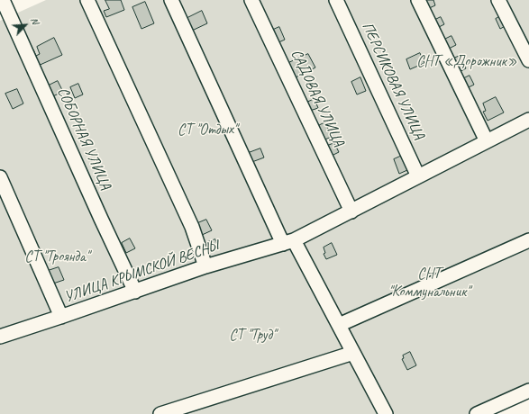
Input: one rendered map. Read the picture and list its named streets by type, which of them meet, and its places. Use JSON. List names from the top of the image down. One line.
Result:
{"streets":{"street":["ПЕРСИКОВАЯ УЛИЦА","САДОВАЯ УЛИЦА","СОБОРНАЯ УЛИЦА","УЛИЦА КРЫМСКОЙ ВЕСНЫ"]},"crossings":[["ПЕРСИКОВАЯ УЛИЦА","УЛИЦА КРЫМСКОЙ ВЕСНЫ"],["САДОВАЯ УЛИЦА","УЛИЦА КРЫМСКОЙ ВЕСНЫ"],["СОБОРНАЯ УЛИЦА","УЛИЦА КРЫМСКОЙ ВЕСНЫ"]],"parks":["СНТ «Дорожник»","СТ \"Отдых\"","СТ \"Троянда\"","СНТ \"Коммунальник\"","СТ \"Труд\""],"north":"top right"}
